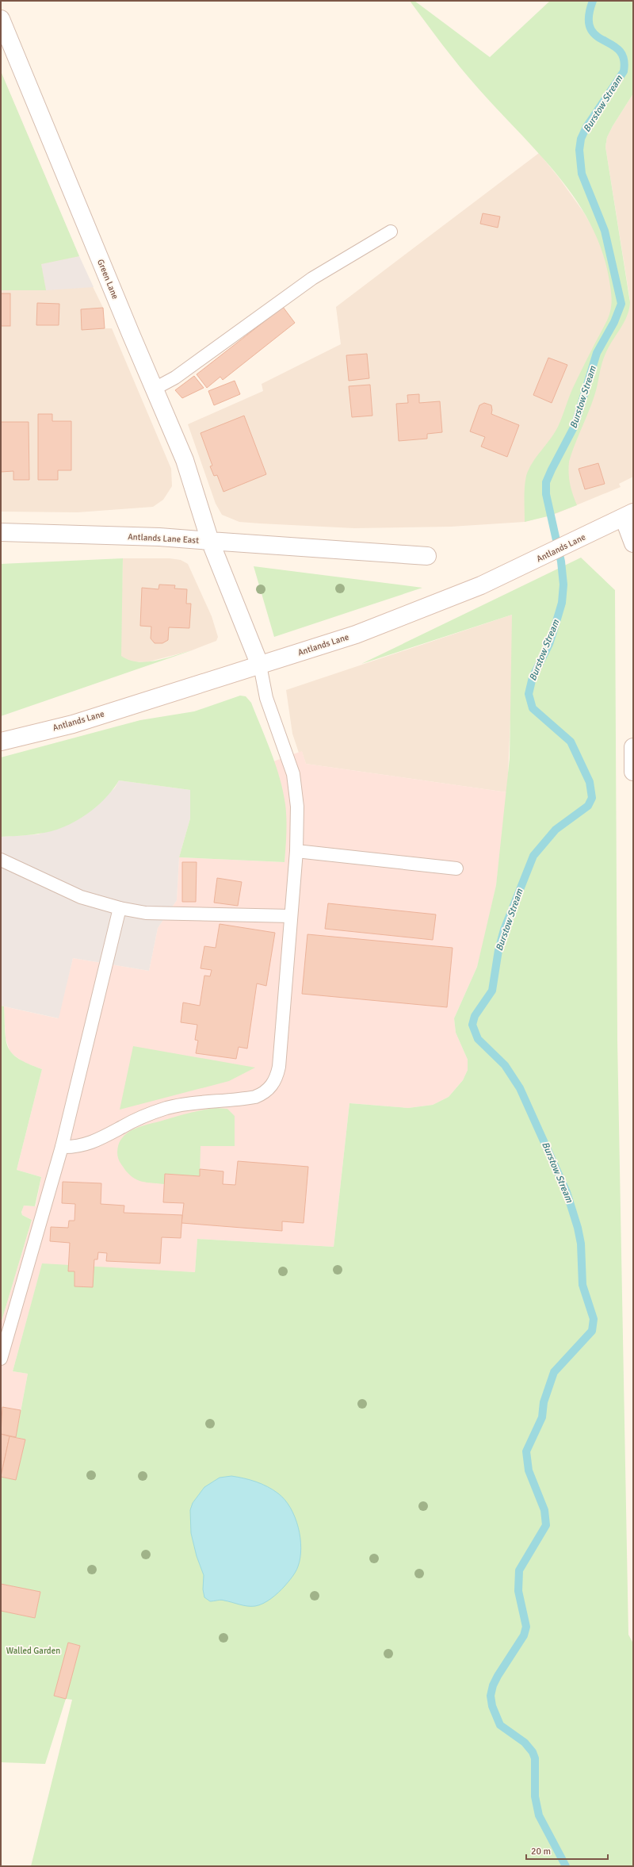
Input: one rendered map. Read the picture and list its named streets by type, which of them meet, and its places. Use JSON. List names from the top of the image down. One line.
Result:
{"streets":{"street":["Green Lane","Antlands Lane East","Antlands Lane"]},"crossings":[["Green Lane","Antlands Lane East"],["Antlands Lane East","Antlands Lane"]],"water":["Burstow Stream"],"parks":["Walled Garden"],"scale_bar":"20 m"}
